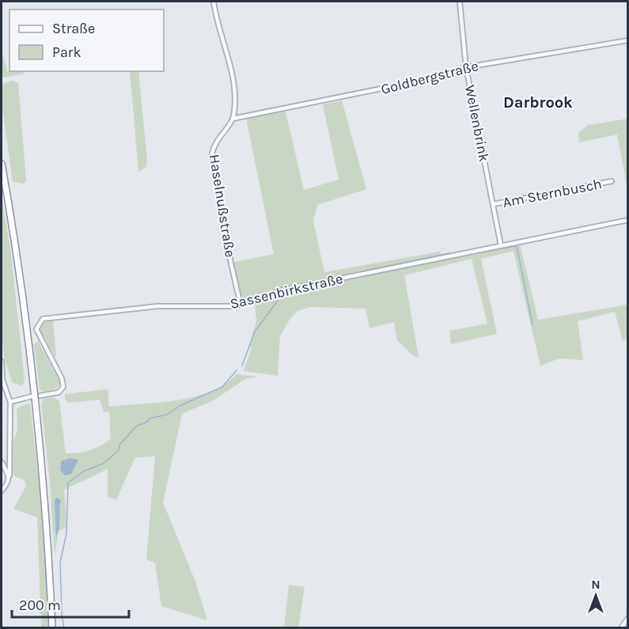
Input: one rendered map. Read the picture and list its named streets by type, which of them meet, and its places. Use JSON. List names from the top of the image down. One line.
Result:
{"streets":{"street":["Goldbergstraße","Wellenbrink","Am Sternbusch","Haselnußstraße","Sassenbirkstraße"]},"crossings":[["Goldbergstraße","Wellenbrink"],["Goldbergstraße","Haselnußstraße"],["Wellenbrink","Am Sternbusch"],["Wellenbrink","Sassenbirkstraße"],["Haselnußstraße","Sassenbirkstraße"]],"districts":["Darbrook"],"legend":["Straße","Park"],"scale_bar":"200 m","north":"top"}
